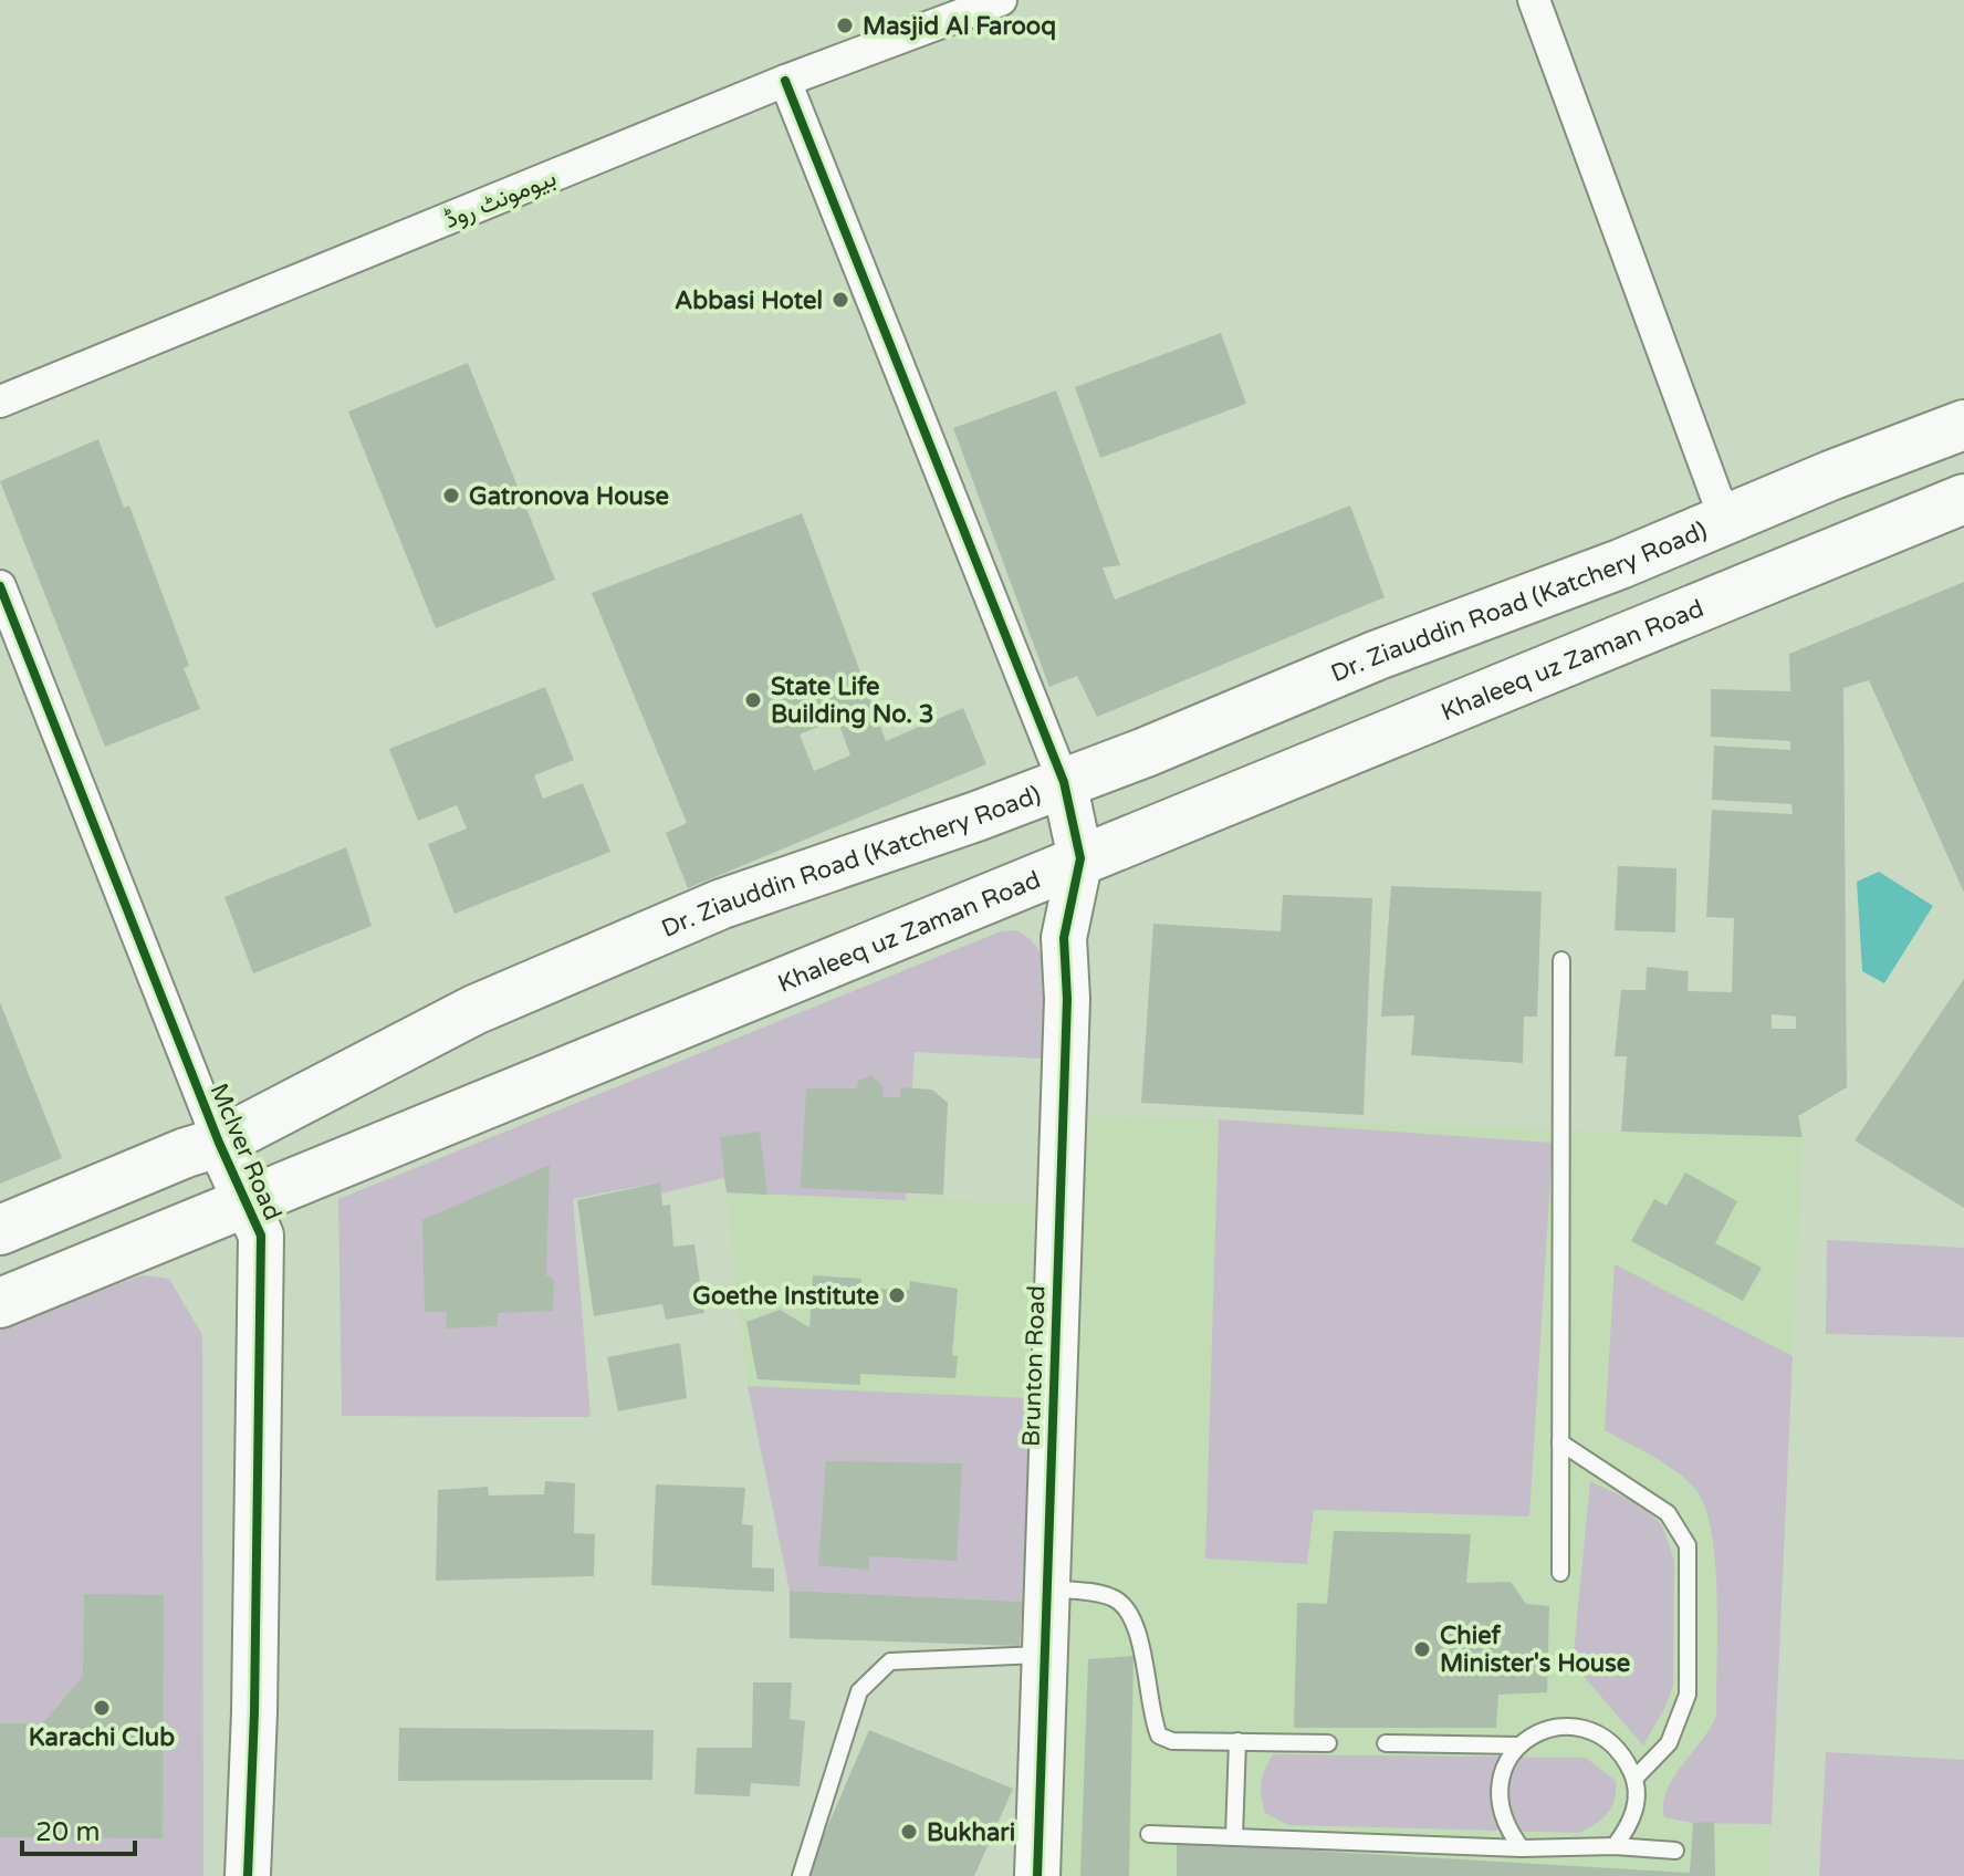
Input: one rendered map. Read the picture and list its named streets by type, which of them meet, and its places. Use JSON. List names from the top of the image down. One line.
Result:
{"streets":{"main road":["Dr. Ziauddin Road (Katchery Road)","Khaleeq uz Zaman Road"],"street":["بیومونٹ روڈ","Mclver Road","Brunton Road"]},"crossings":[["Dr. Ziauddin Road (Katchery Road)","Mclver Road"],["Khaleeq uz Zaman Road","Mclver Road"],["Khaleeq uz Zaman Road","Brunton Road"]],"places":["Masjid Al Farooq","Abbasi Hotel","Gatronova House","State Life Building No. 3","Goethe Institute","Chief Minister's House","Karachi Club","Bukhari"],"scale_bar":"20 m"}
